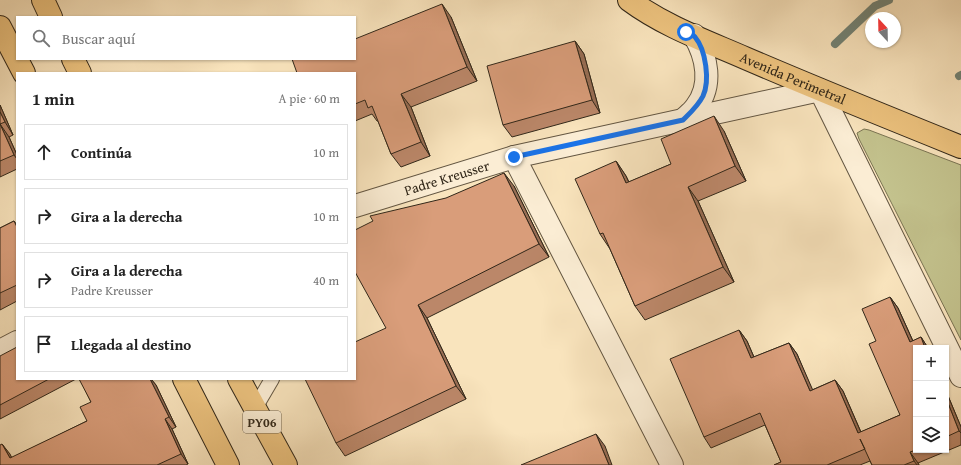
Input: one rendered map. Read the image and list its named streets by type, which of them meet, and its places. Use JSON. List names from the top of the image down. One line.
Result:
{"streets":{"main road":["Avenida Perimetral","PY06"],"street":["Padre Kreusser"]},"crossings":[["Avenida Perimetral","Padre Kreusser"]],"north":"top","page":{"search":"Buscar aquí","heading":["1 min","A pie · 60 m"],"list":[["Continúa","10 m"],["Gira a la derecha","10 m"],["Gira a la derecha","Padre Kreusser","40 m"],"Llegada al destino"],"map_buttons":["+","−"]}}
